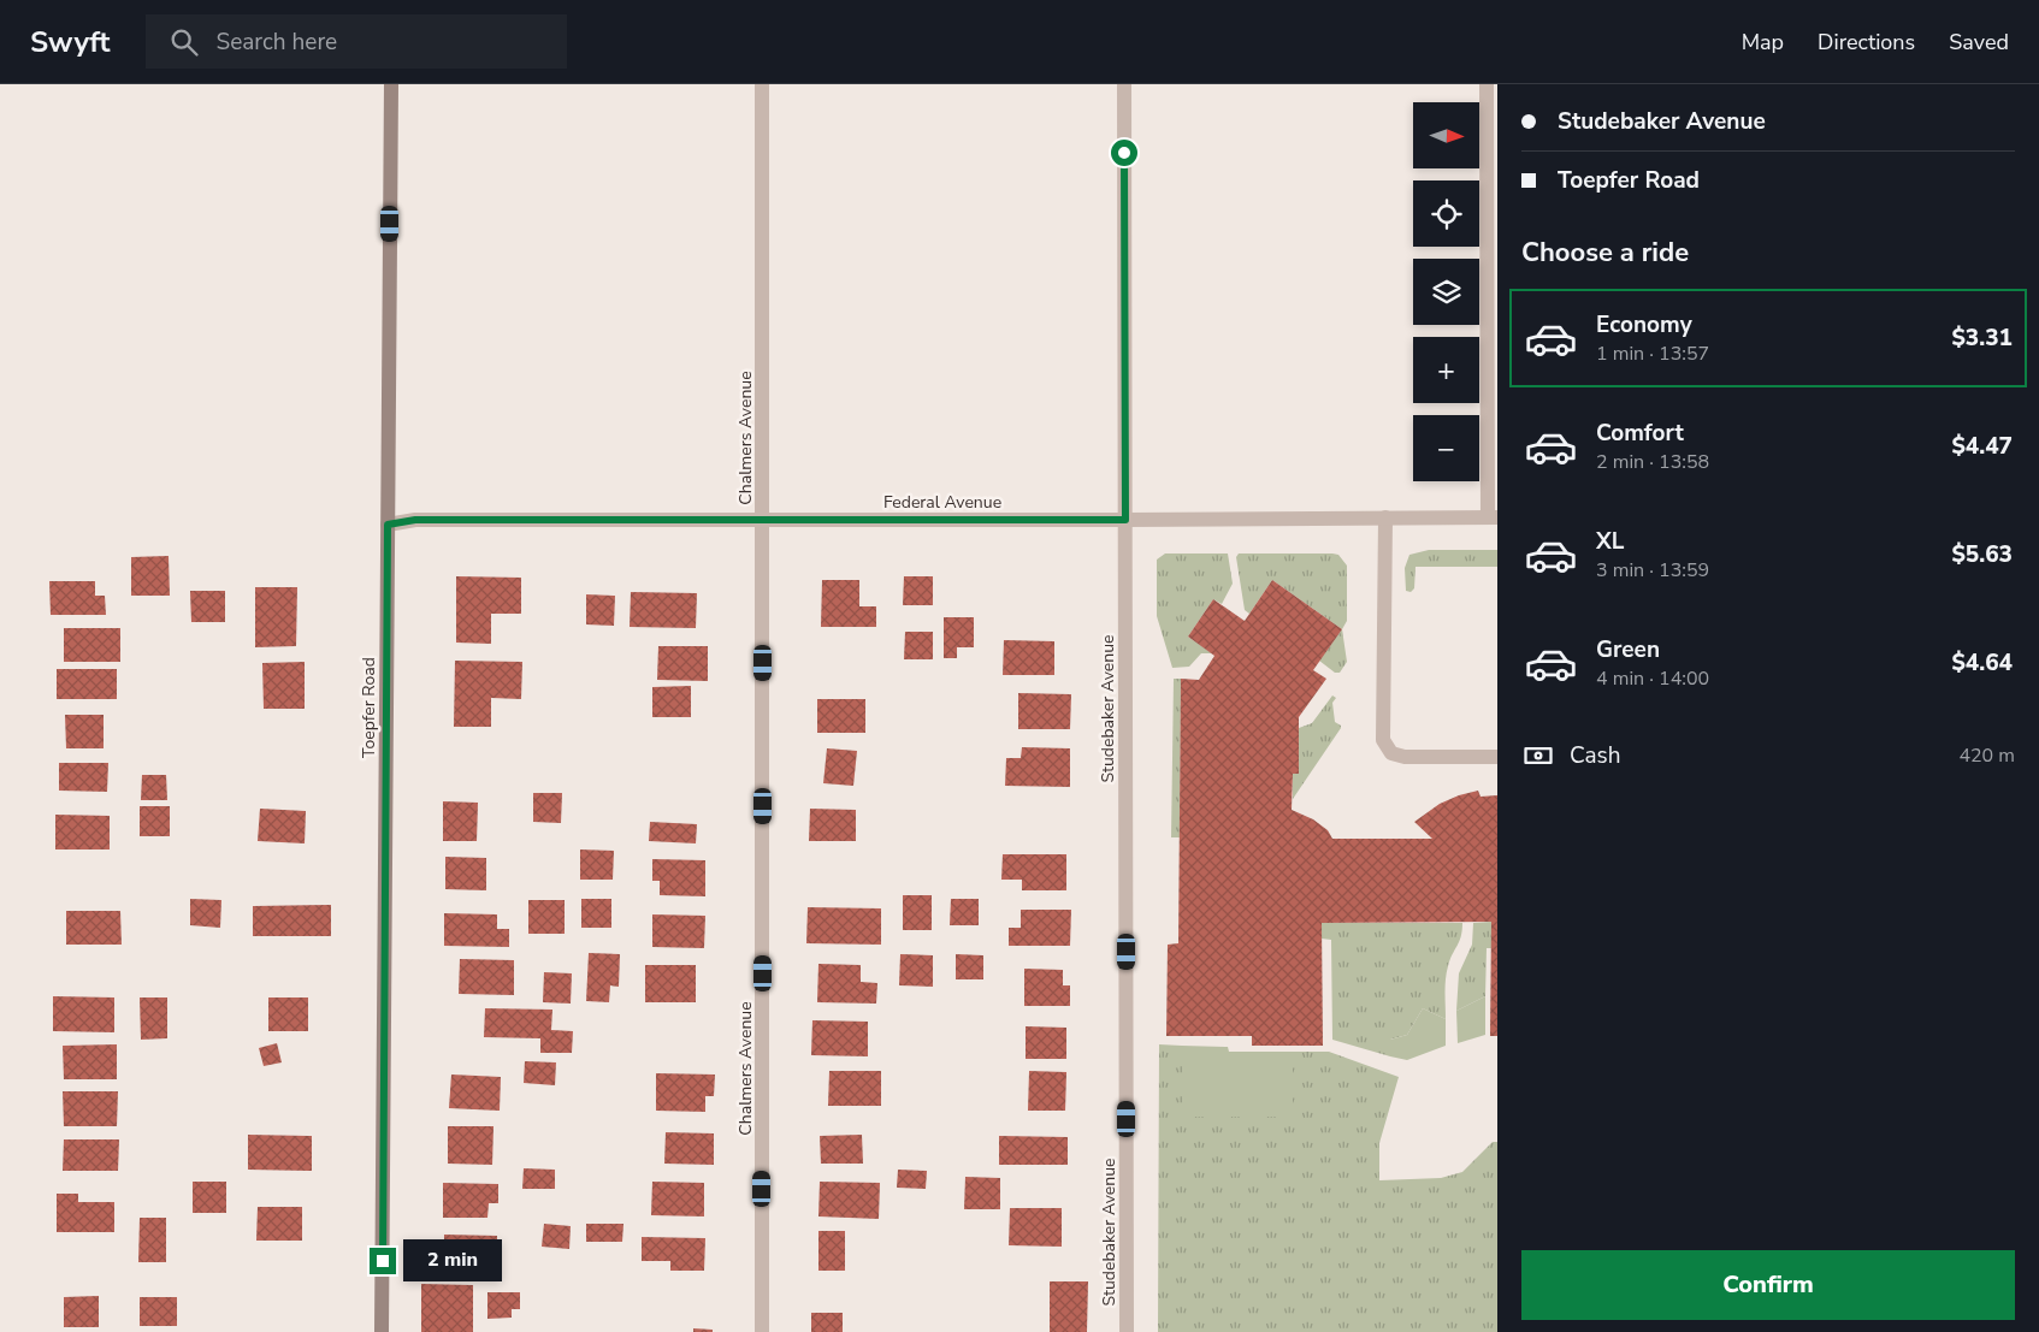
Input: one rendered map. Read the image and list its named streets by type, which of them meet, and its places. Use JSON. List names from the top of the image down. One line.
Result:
{"streets":{"street":["Chalmers Avenue","Federal Avenue","Toepfer Road","Studebaker Avenue"]},"crossings":[["Chalmers Avenue","Federal Avenue"],["Federal Avenue","Toepfer Road"],["Federal Avenue","Studebaker Avenue"]],"north":"right","page":{"header":"Swyft","search":"Search here","nav":["Map","Directions","Saved"],"banner":["Studebaker Avenue","Toepfer Road"],"map_buttons":["+","−"],"heading":"Choose a ride","list":[{"name":"Economy","note":"1 min · 13:57","value":"$3.31"},{"name":"Comfort","note":"2 min · 13:58","value":"$4.47"},{"name":"XL","note":"3 min · 13:59","value":"$5.63"},{"name":"Green","note":"4 min · 14:00","value":"$4.64"}],"pay":["Cash","420 m"],"buttons":"Confirm","bubble":"2 min"}}
